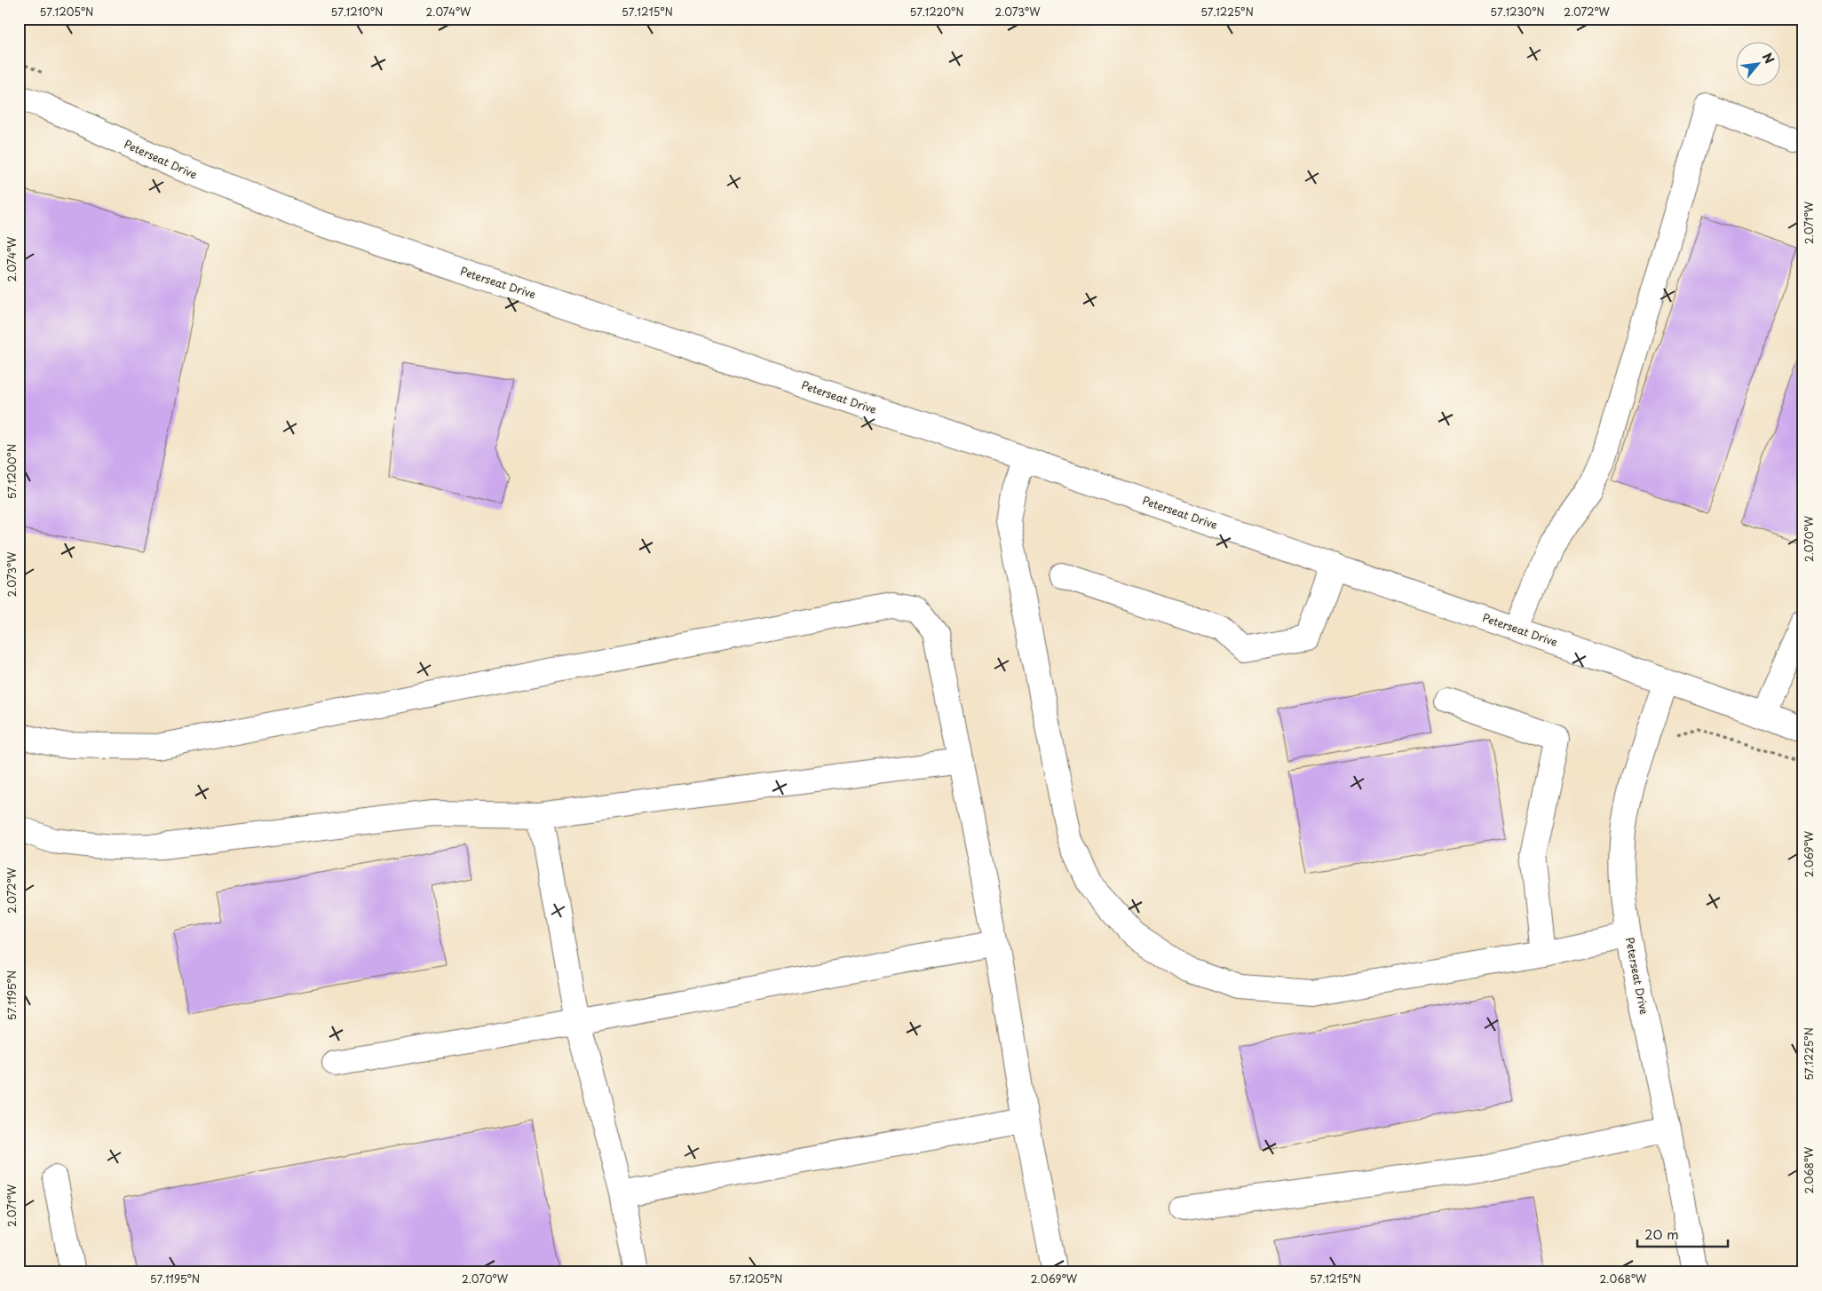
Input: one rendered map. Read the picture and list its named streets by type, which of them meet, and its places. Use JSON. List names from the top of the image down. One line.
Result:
{"streets":{"street":["Peterseat Drive"]},"scale_bar":"20 m","north":"top right","coordinates":["57.1205°N","57.1210°N","2.074°W","57.1215°N","57.1220°N","2.073°W","57.1225°N","57.1230°N","2.072°W","2.071°W","57.1200°N","2.070°W","2.069°W","57.1195°N","2.068°W"]}
